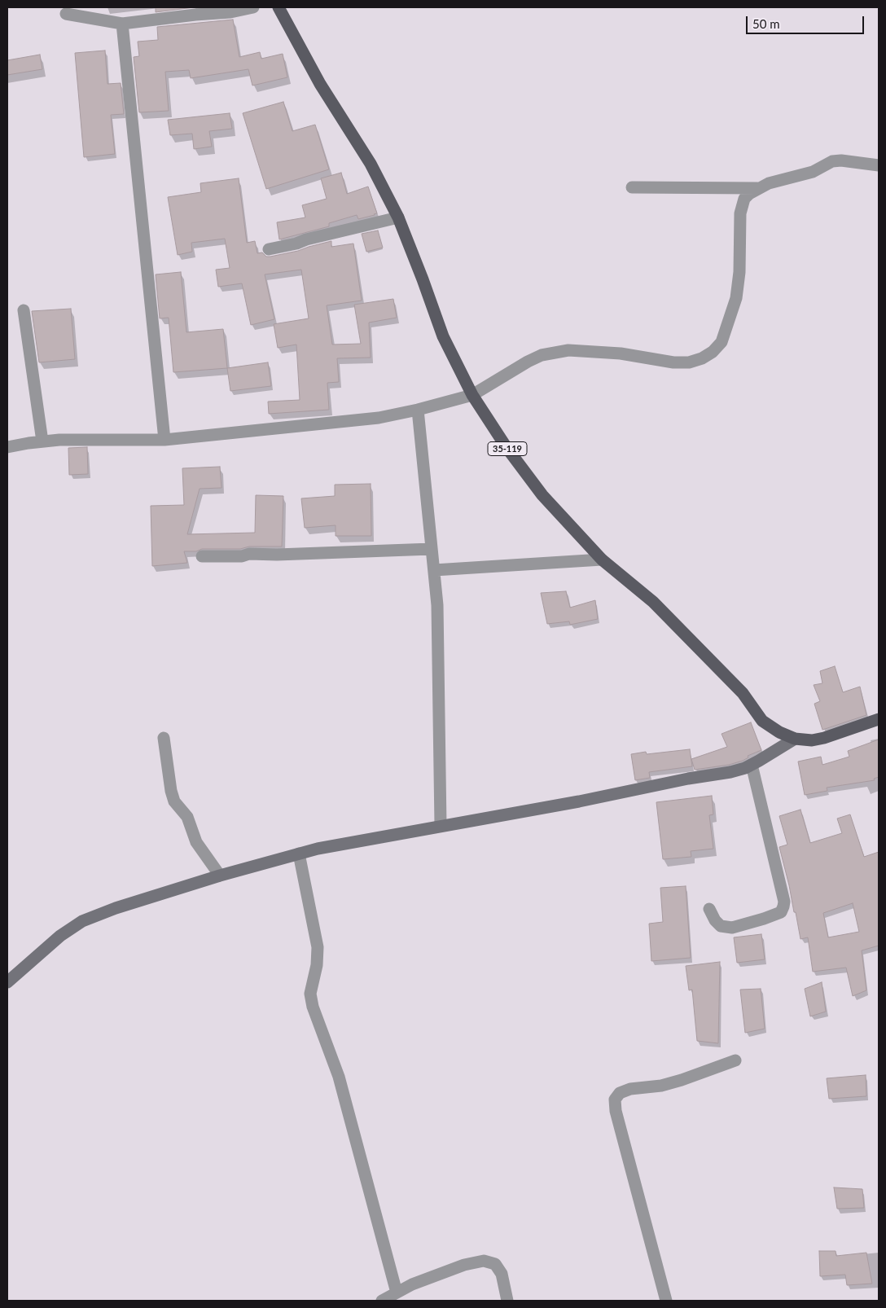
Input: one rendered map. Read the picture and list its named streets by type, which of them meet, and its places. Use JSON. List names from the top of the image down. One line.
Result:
{"streets":{"main road":["35-119"]},"scale_bar":"50 m"}
